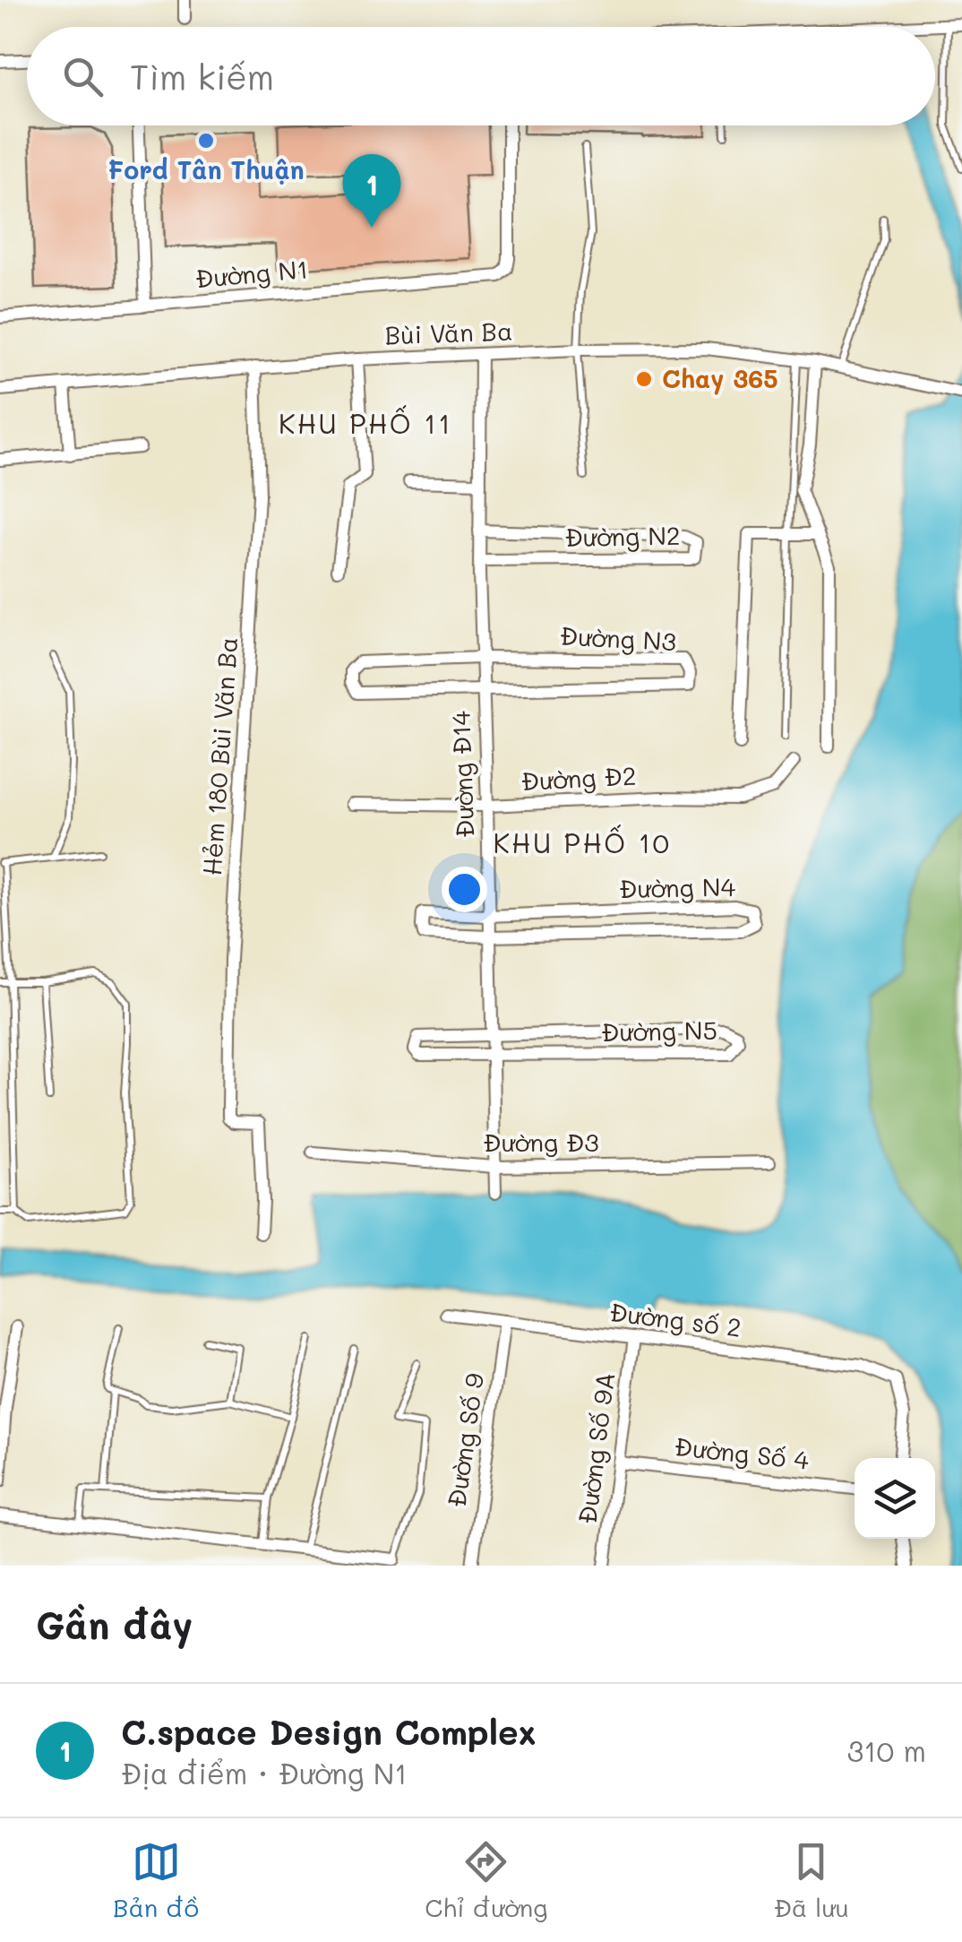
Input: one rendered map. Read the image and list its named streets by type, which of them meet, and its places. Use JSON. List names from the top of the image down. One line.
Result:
{"streets":{"street":["Đường N1","Bùi Văn Ba","Đường N2","Đường N3","Hẻm 180 Bùi Văn Ba","Đường Đ14","Đường Đ2","Đường N4","Đường N5","Đường Đ3","Đường số 2","Đường Số 9","Đường Số 9A","Đường Số 4"]},"crossings":[["Bùi Văn Ba","Hẻm 180 Bùi Văn Ba"],["Bùi Văn Ba","Đường Đ14"],["Đường N2","Đường Đ14"],["Đường N3","Đường Đ14"],["Đường Đ14","Đường Đ2"],["Đường Đ14","Đường N4"],["Đường Đ14","Đường N5"],["Đường Đ14","Đường Đ3"],["Đường số 2","Đường Số 9"],["Đường số 2","Đường Số 9A"],["Đường Số 9A","Đường Số 4"]],"districts":["KHU PHỐ 11","KHU PHỐ 10"],"places":["Ford Tân Thuận","Chay 365"],"page":{"search":"Tìm kiếm","pins":"1","heading":"Gần đây","list":[{"mark":"1","name":"C.space Design Complex","note":"Địa điểm · Đường N1","value":"310 m"}],"nav":["Bản đồ","Chỉ đường","Đã lưu"]}}
